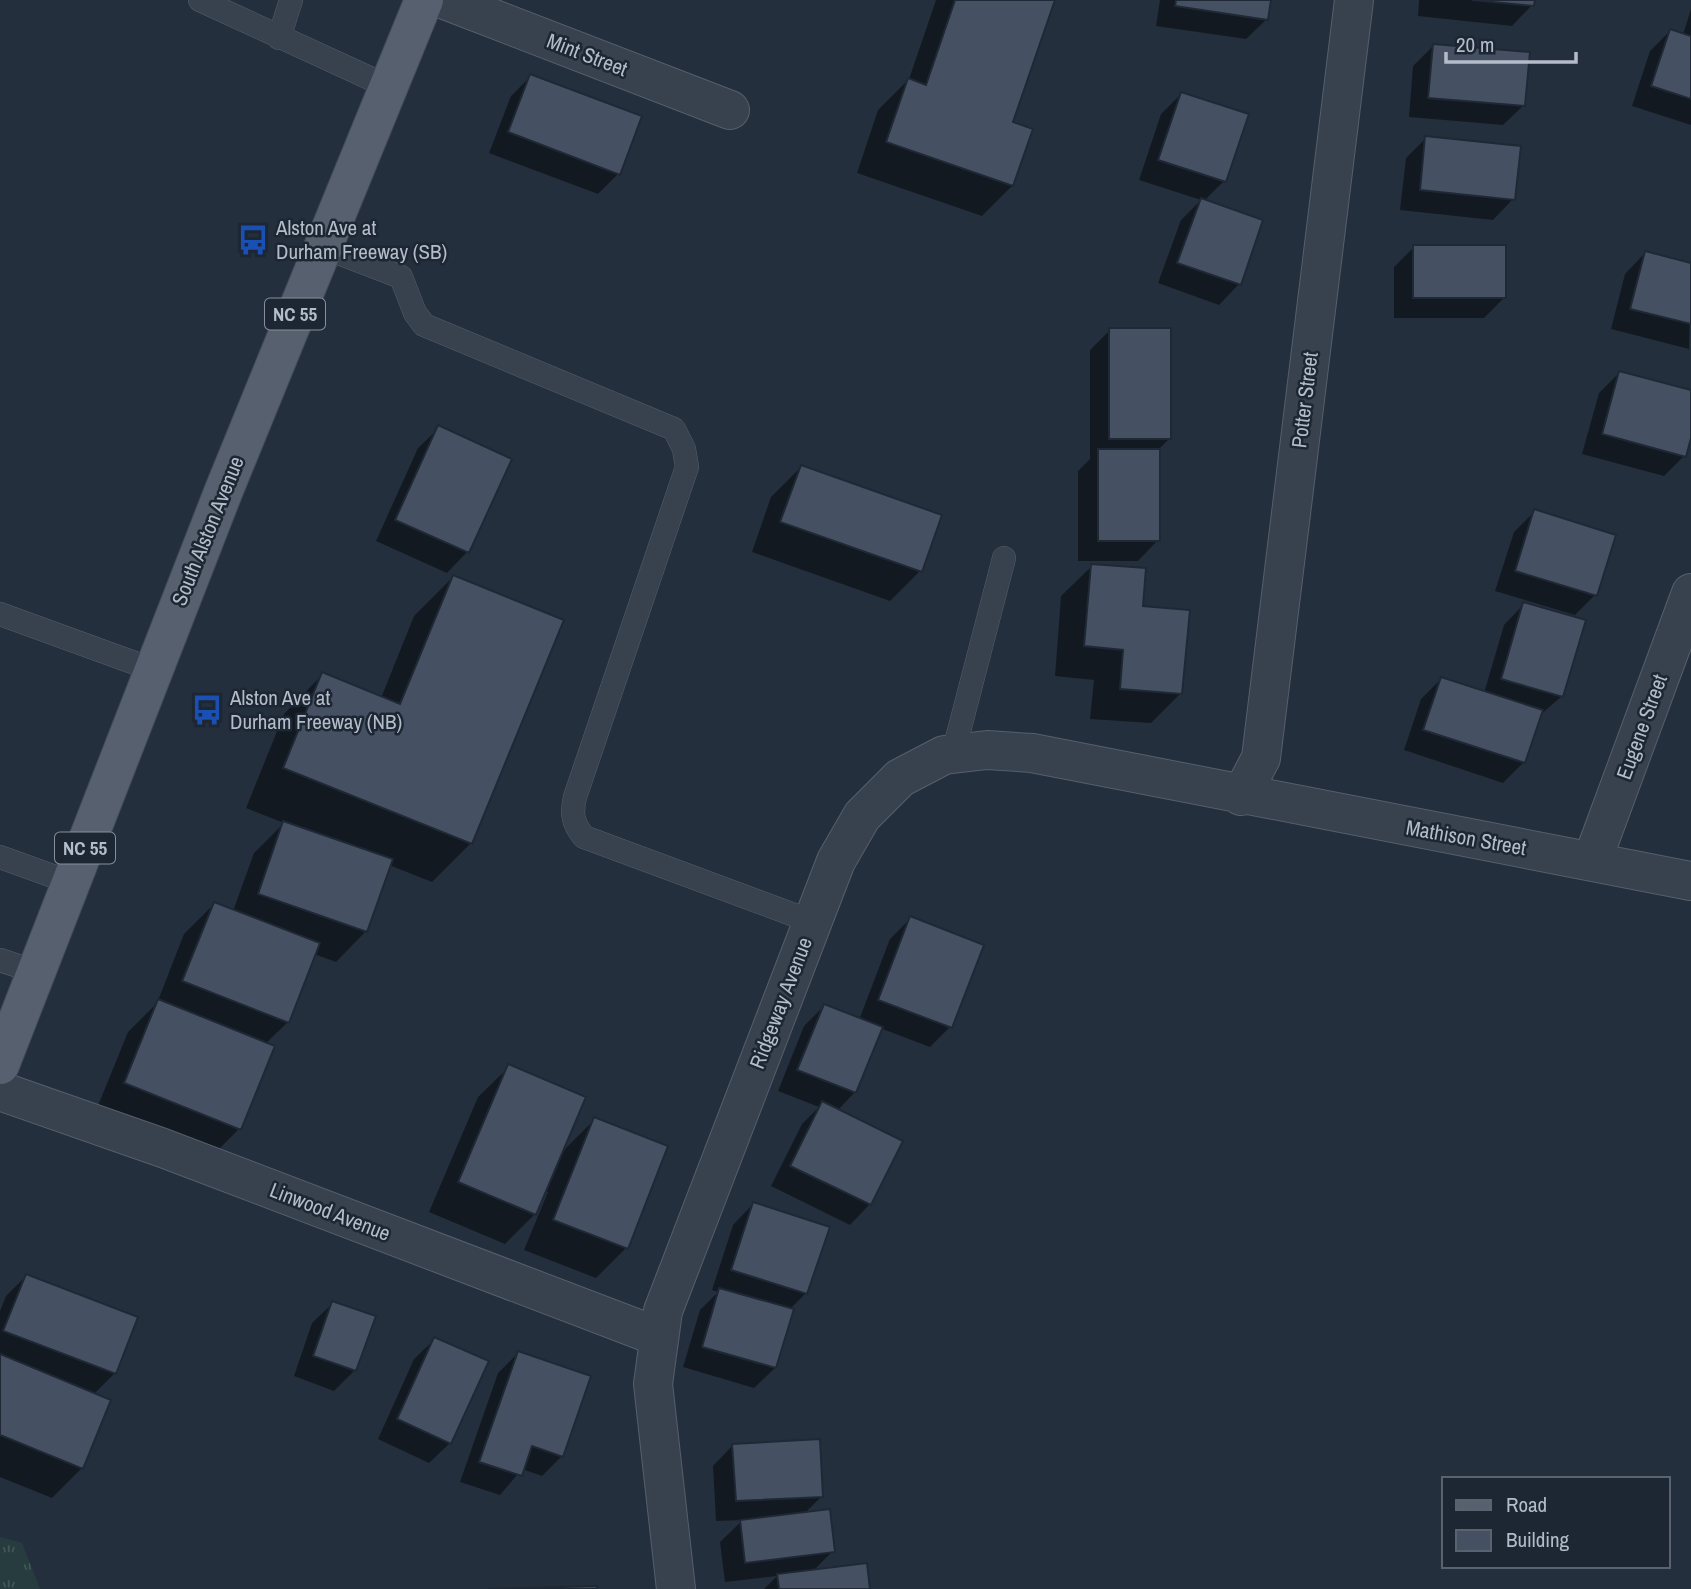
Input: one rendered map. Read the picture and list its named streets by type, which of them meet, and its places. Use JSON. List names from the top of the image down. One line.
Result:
{"streets":{"main road":["NC 55","South Alston Avenue"],"street":["Mint Street","Potter Street","Eugene Street","Mathison Street","Ridgeway Avenue","Linwood Avenue"]},"crossings":[["Potter Street","Mathison Street"],["Potter Street","Ridgeway Avenue"],["Eugene Street","Mathison Street"],["Mathison Street","Ridgeway Avenue"],["Ridgeway Avenue","Linwood Avenue"]],"places":{"bus stop":["Alston Ave at Durham Freeway (SB)","Alston Ave at Durham Freeway (NB)"]},"legend":["Road","Building"],"scale_bar":"20 m"}
